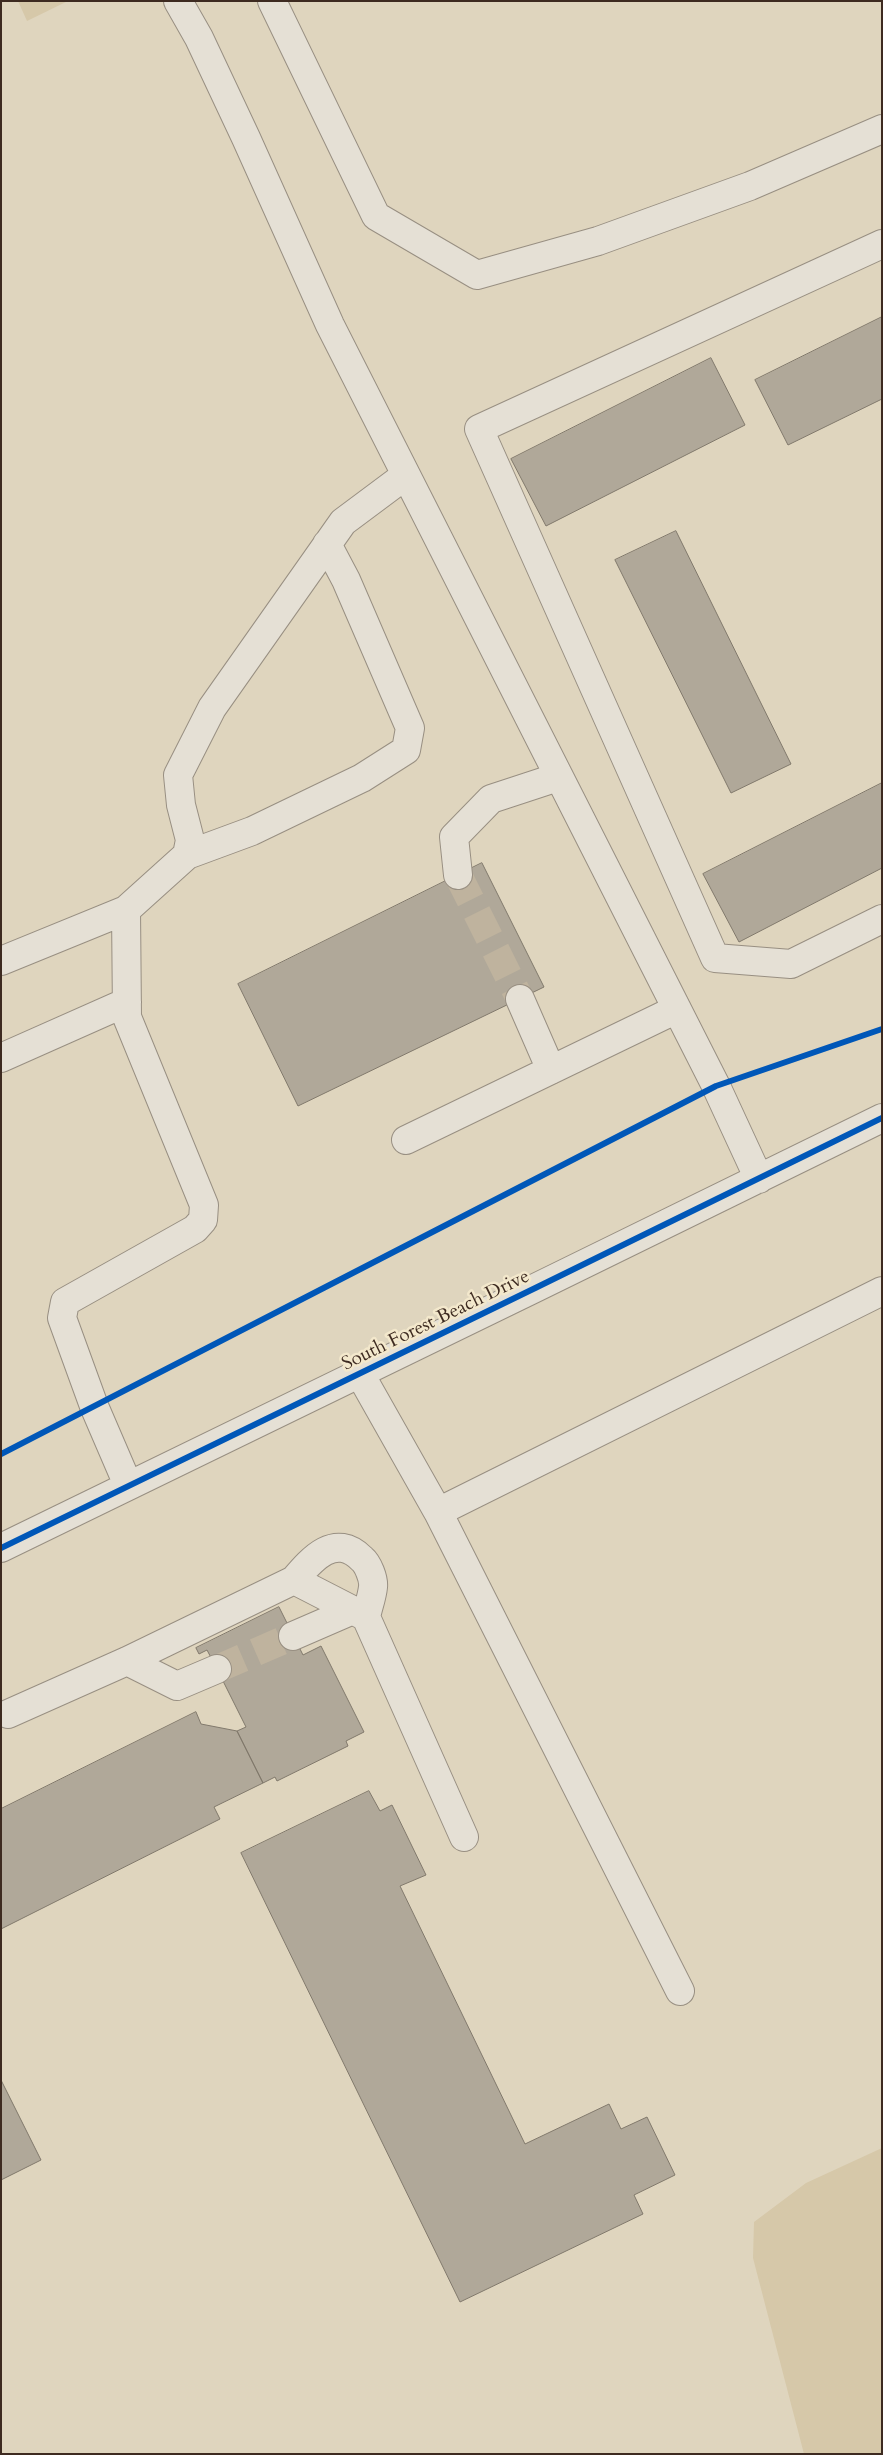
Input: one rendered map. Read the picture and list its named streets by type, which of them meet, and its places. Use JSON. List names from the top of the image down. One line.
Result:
{"streets":{"street":["South Forest Beach Drive"]}}
